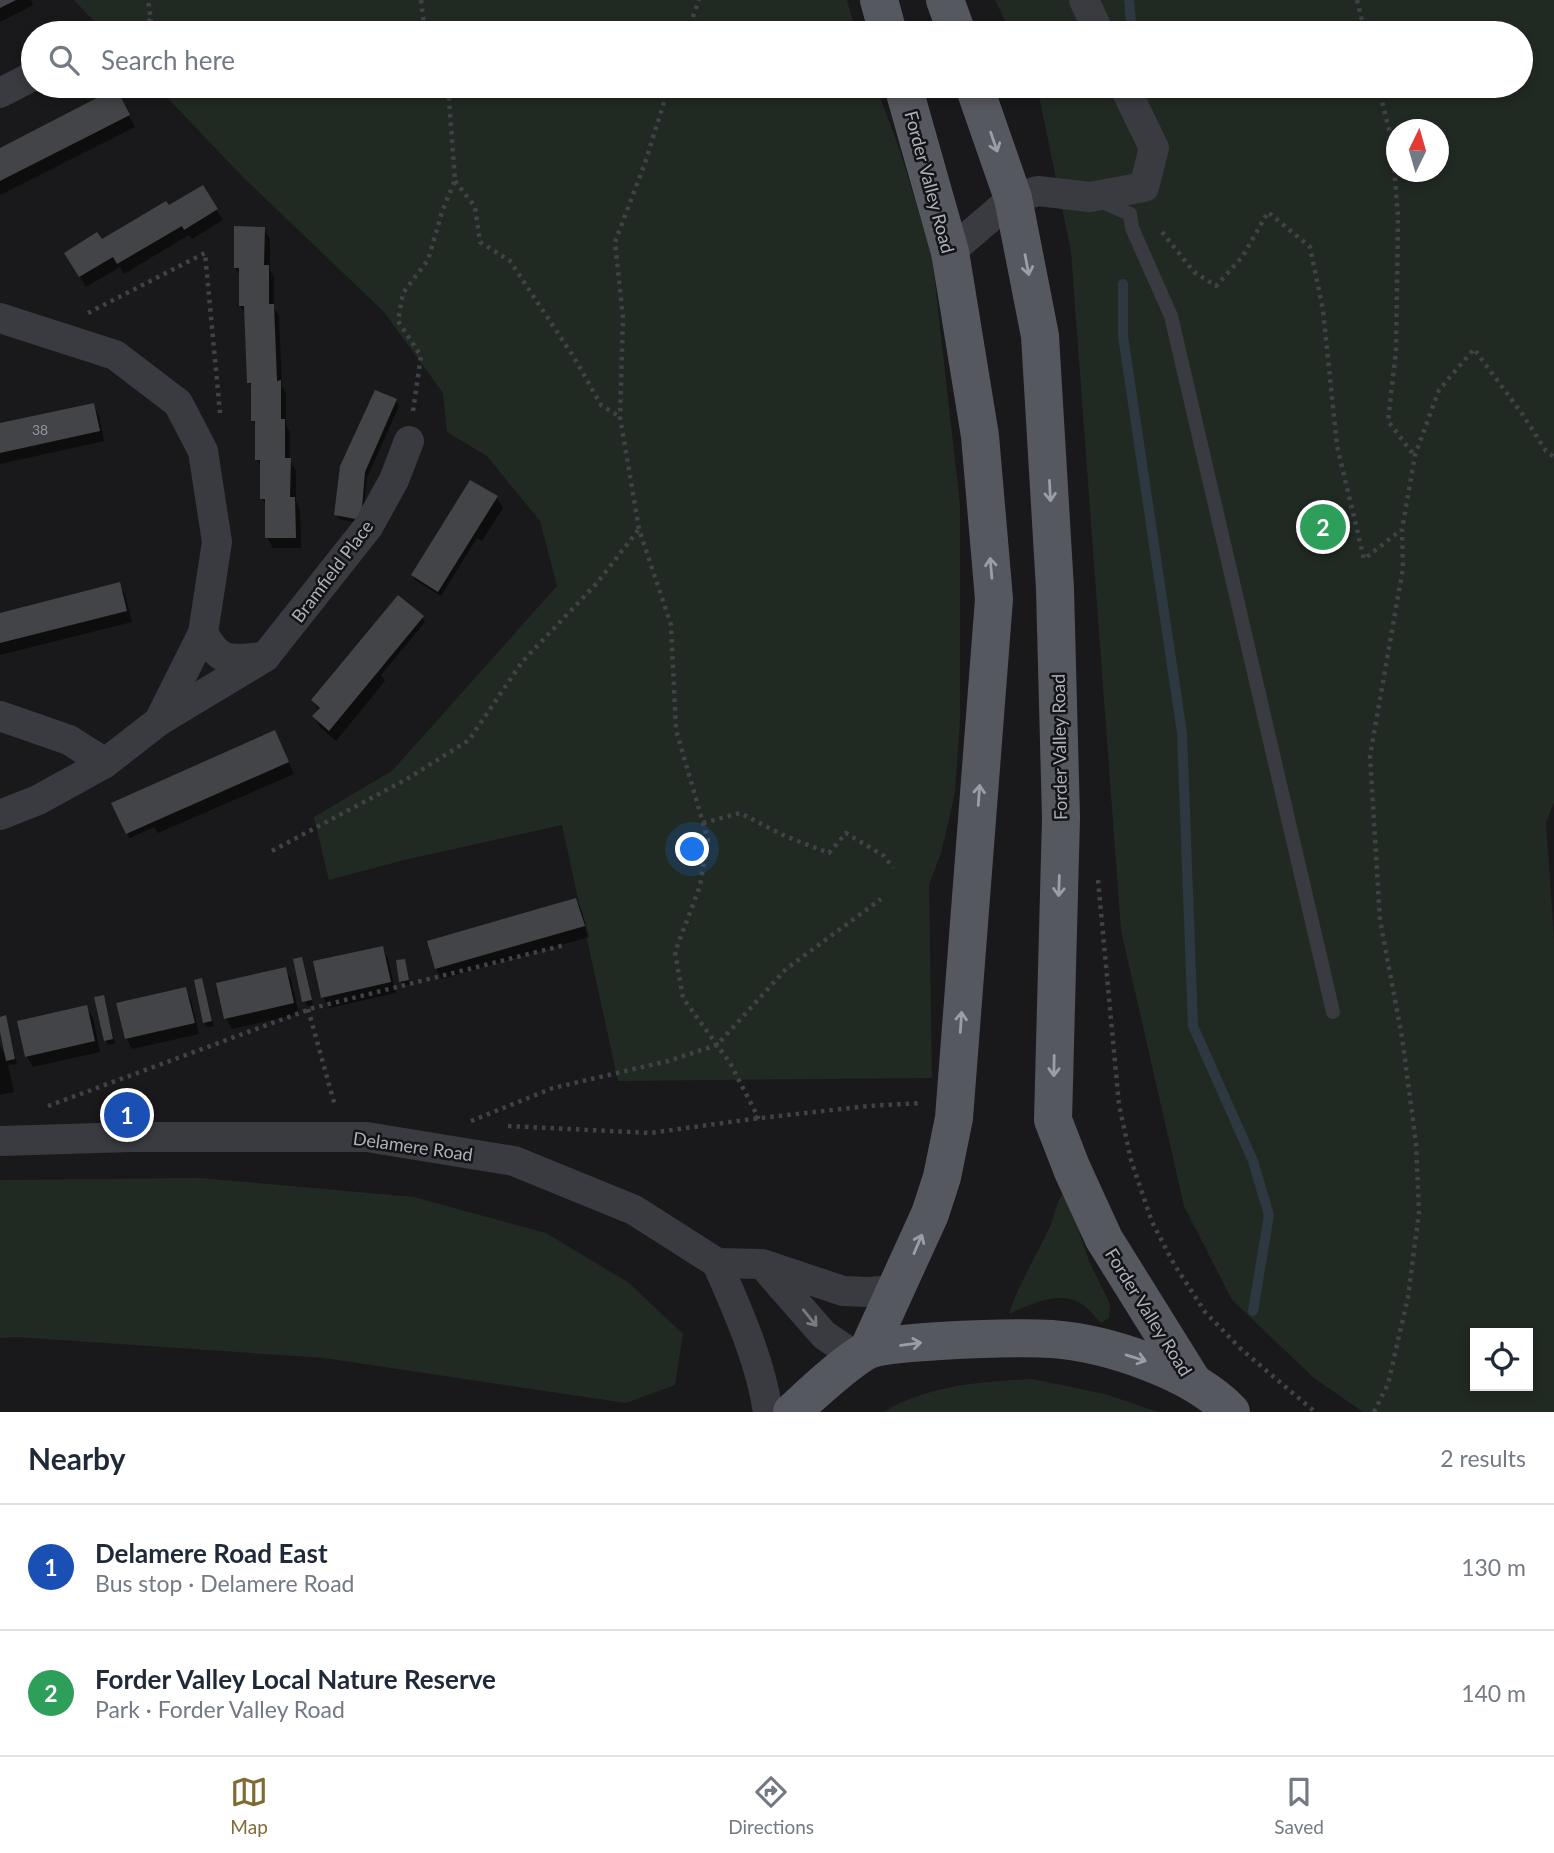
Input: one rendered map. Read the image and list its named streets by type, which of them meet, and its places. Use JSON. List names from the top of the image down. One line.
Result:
{"streets":{"main road":["Forder Valley Road"],"street":["Bramfield Place","Delamere Road"]},"house_numbers":["38"],"north":"top","page":{"search":"Search here","pins":["2","1"],"heading":["Nearby","2 results"],"list":[{"mark":"1","name":"Delamere Road East","note":"Bus stop · Delamere Road","value":"130 m"},{"mark":"2","name":"Forder Valley Local Nature Reserve","note":"Park · Forder Valley Road","value":"140 m"}],"nav":["Map","Directions","Saved"]}}
